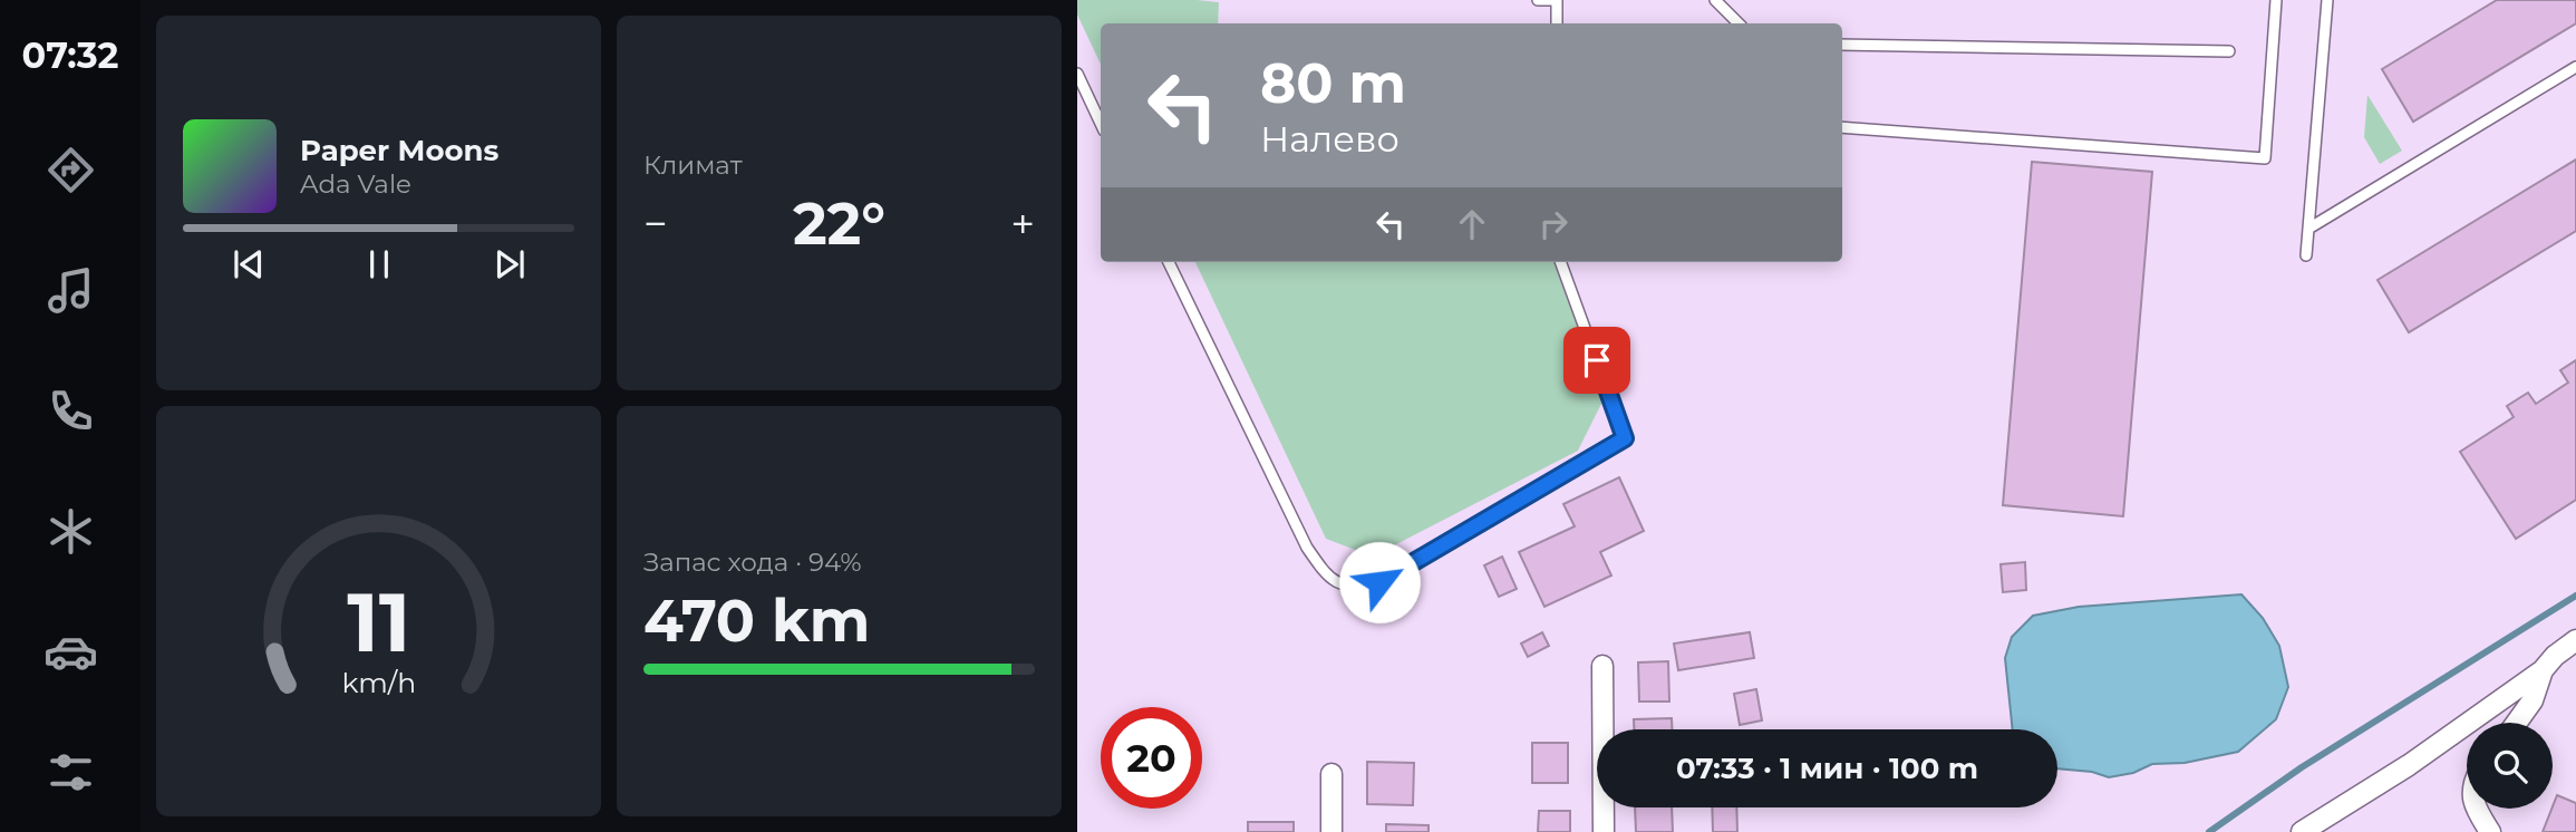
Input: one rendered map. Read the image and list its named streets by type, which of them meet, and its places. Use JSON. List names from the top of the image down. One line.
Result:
{"page":{"tabs":"07:32","tile":["Климат",["Запас хода · 94%","470 km"]],"turn":["80 m","Налево"],"song":["Paper Moons","Ada Vale"],"heat":["−","22°","+"],"limit":"20","trip":"07:33 · 1 мин · 100 m","gauge":["11","km/h"]}}
